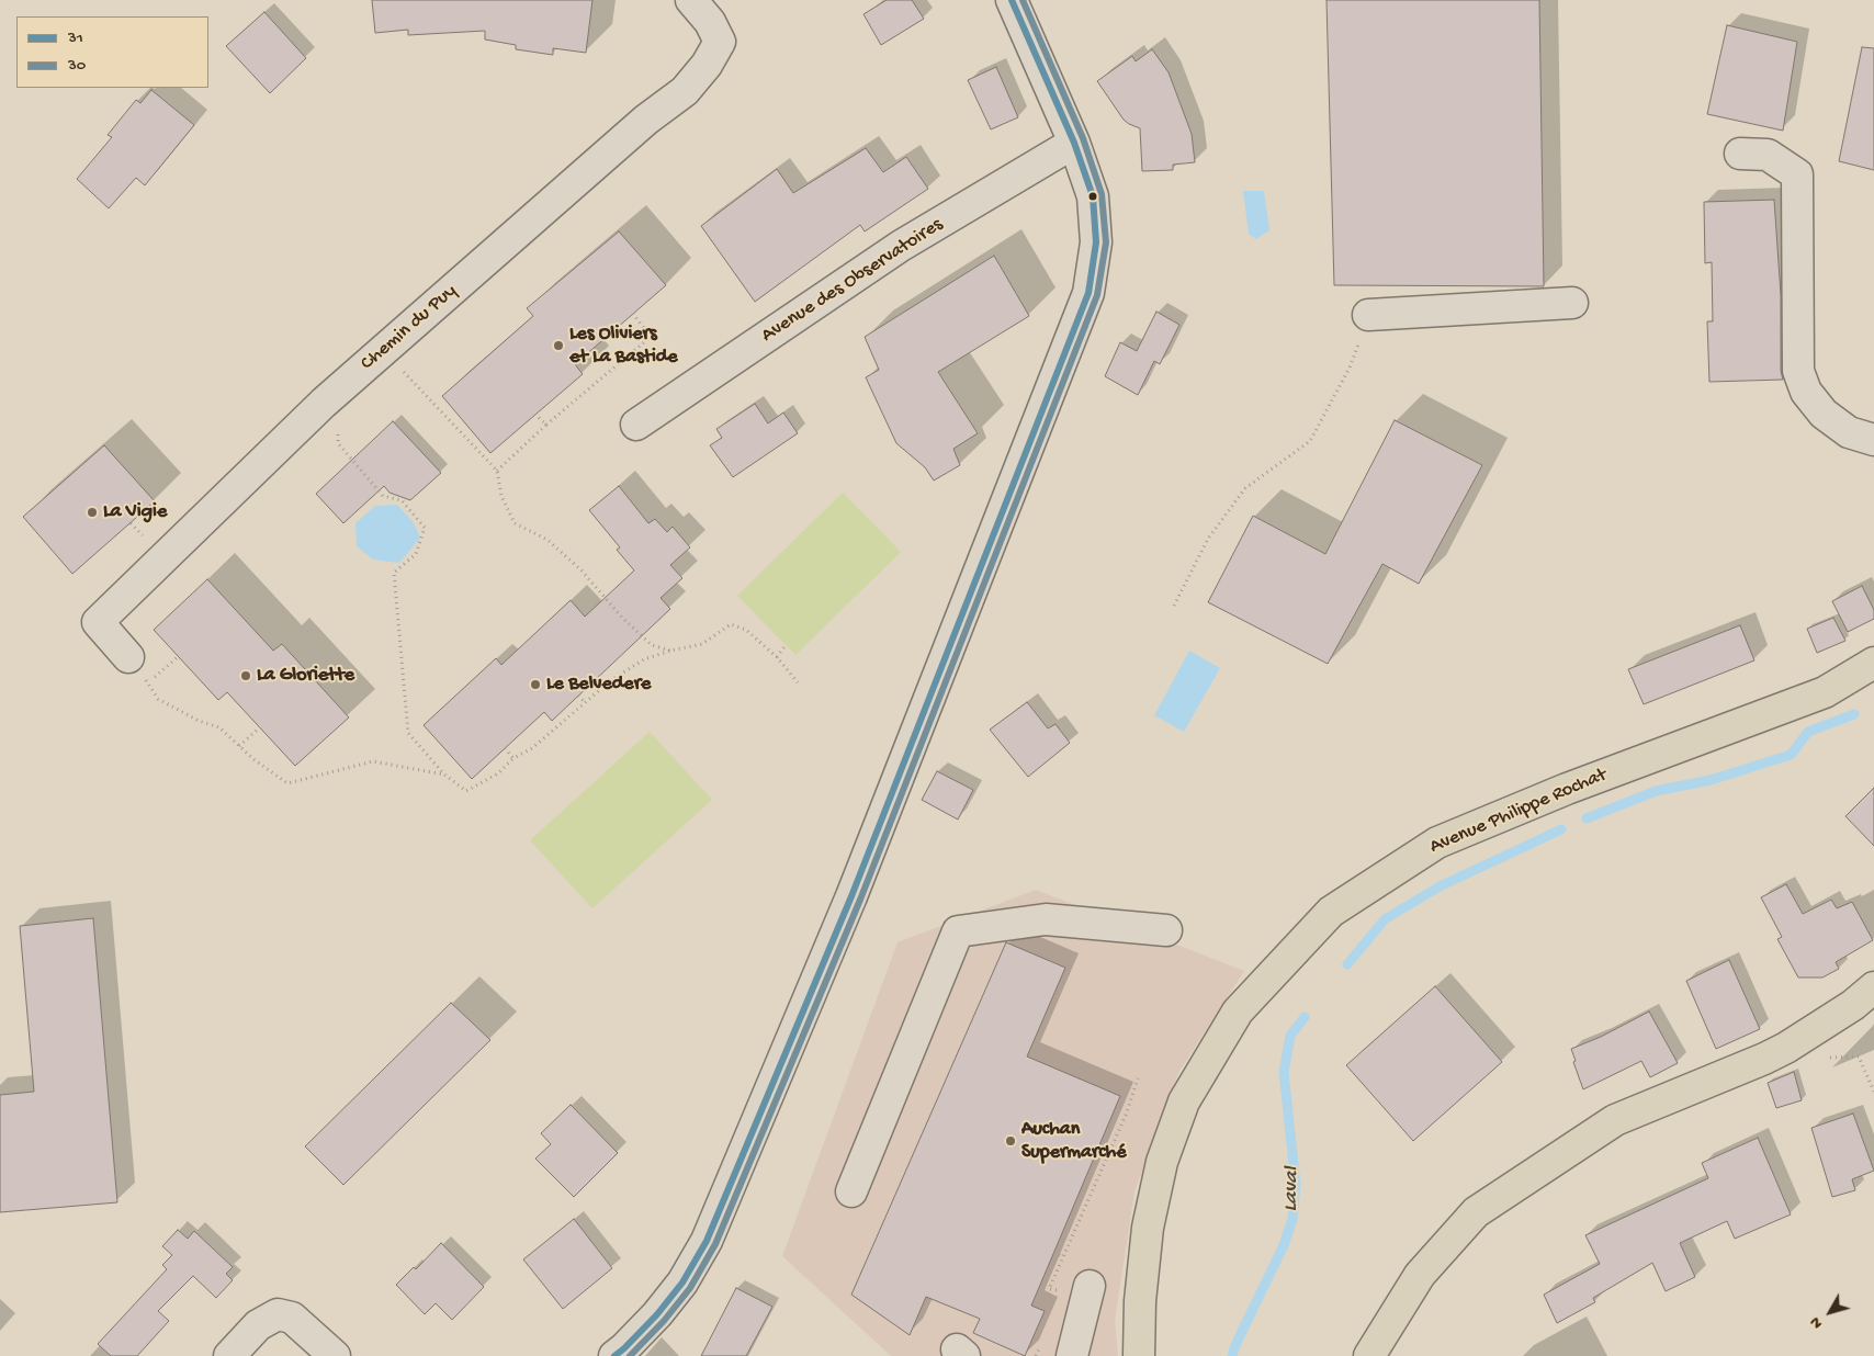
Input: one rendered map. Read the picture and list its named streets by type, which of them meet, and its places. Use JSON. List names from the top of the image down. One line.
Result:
{"streets":{"main road":["Avenue Philippe Rochat"],"street":["Avenue des Observatoires","Chemin du Puy"]},"water":["Laval"],"places":["Les Oliviers et La Bastide","La Vigie","La Gloriette","Le Belvedere","Auchan Supermarché"],"lines":["transit line 31","transit line 30"],"legend":["31","30"],"north":"bottom left"}
